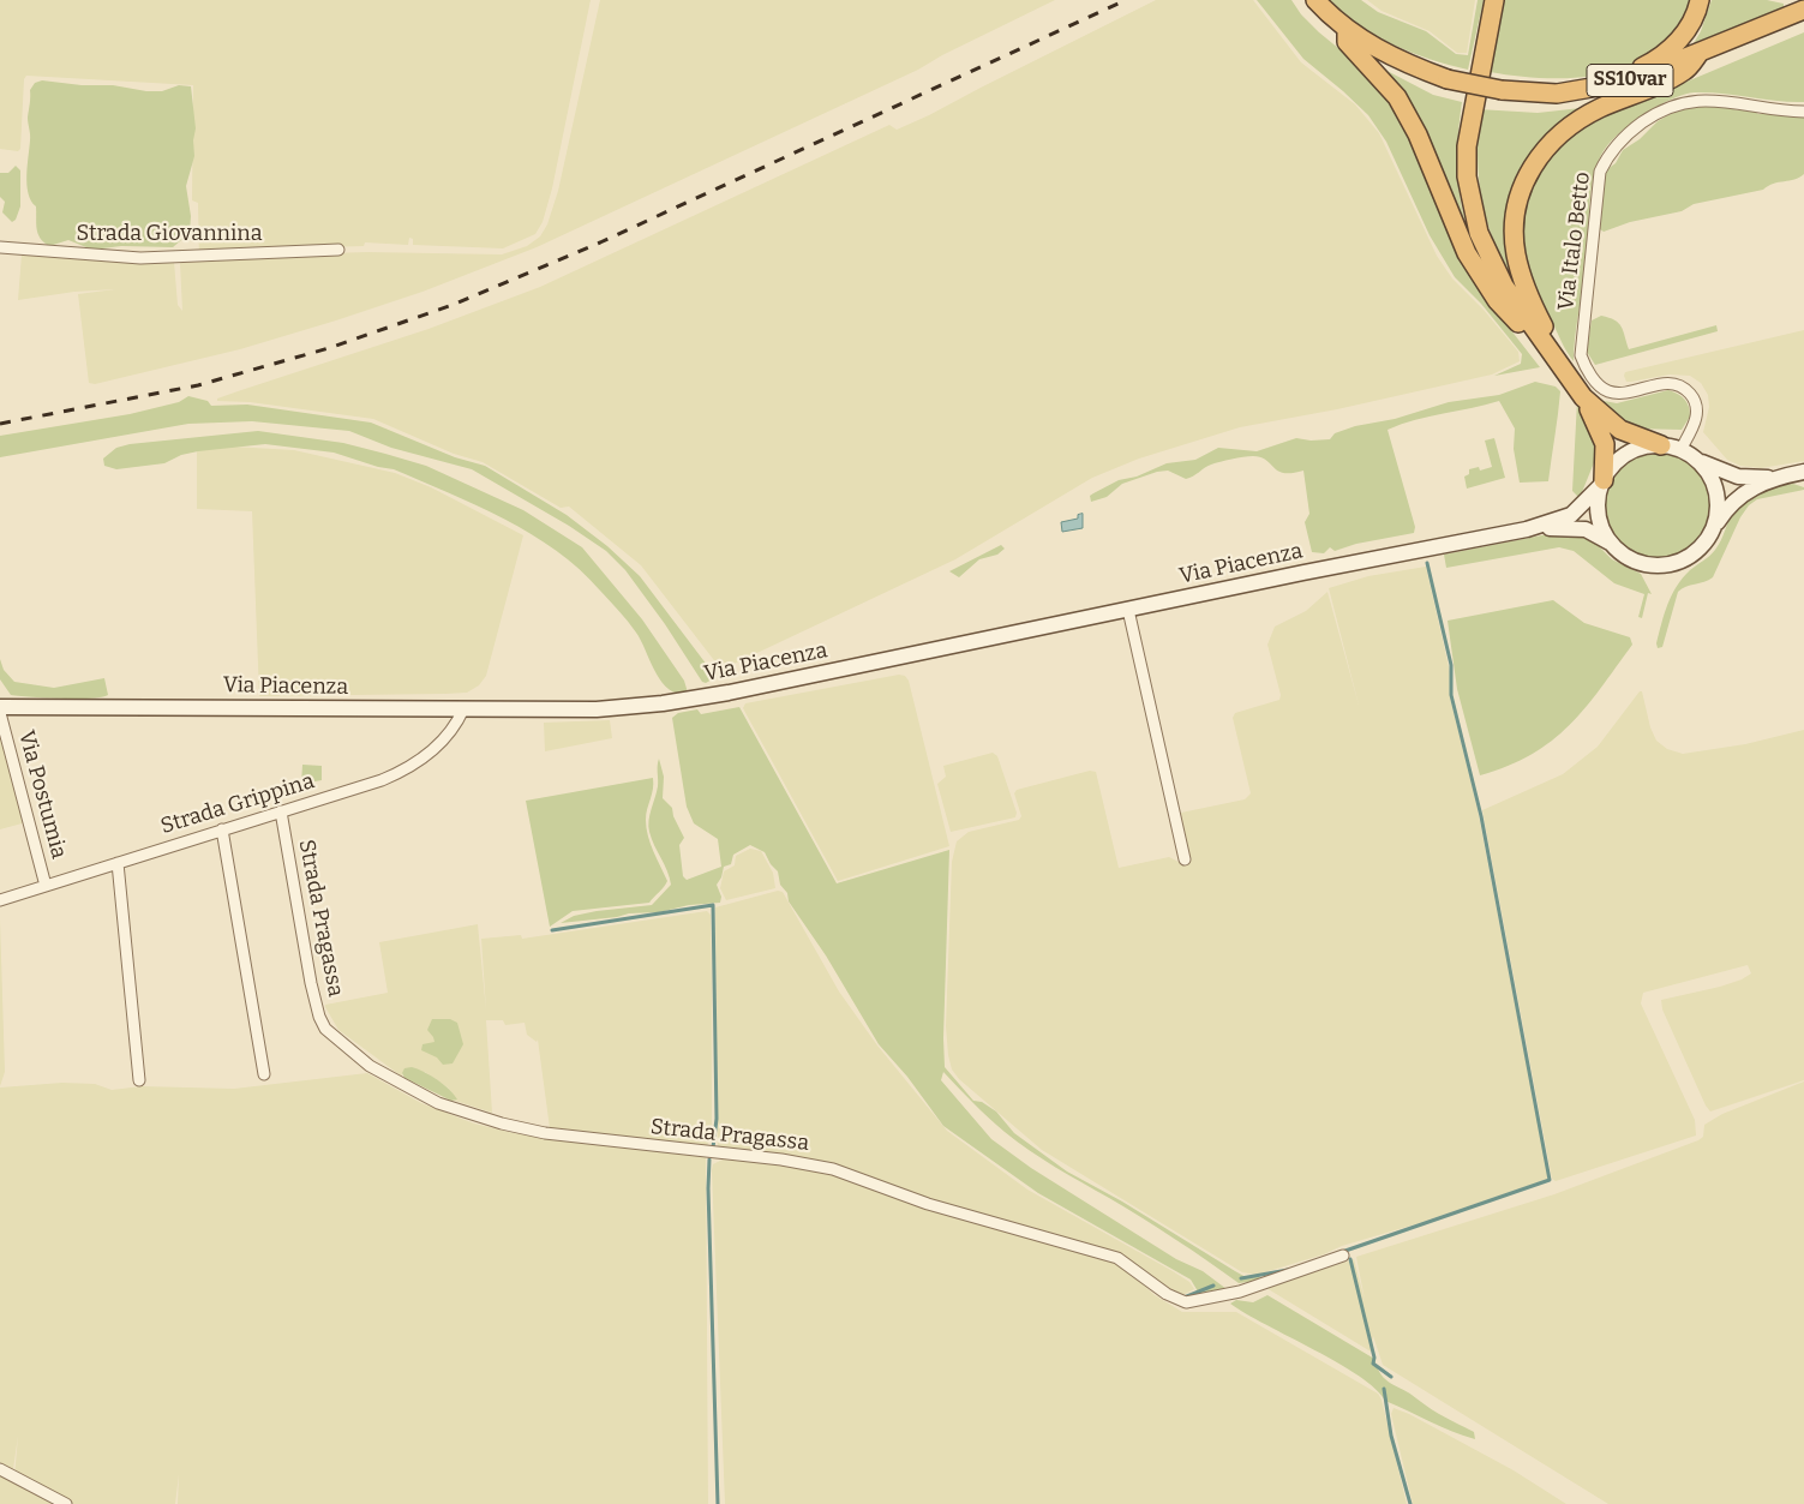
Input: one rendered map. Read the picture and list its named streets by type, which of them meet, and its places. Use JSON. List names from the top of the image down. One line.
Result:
{"streets":{"highway":["SS10var"],"main road":["Via Piacenza"],"street":["Strada Giovannina","Via Italo Betto","Via Postumia","Strada Grippina","Strada Pragassa"]},"crossings":[["Via Italo Betto","Via Piacenza"],["Via Piacenza","Strada Grippina"],["Via Postumia","Strada Grippina"],["Strada Grippina","Strada Pragassa"]]}
